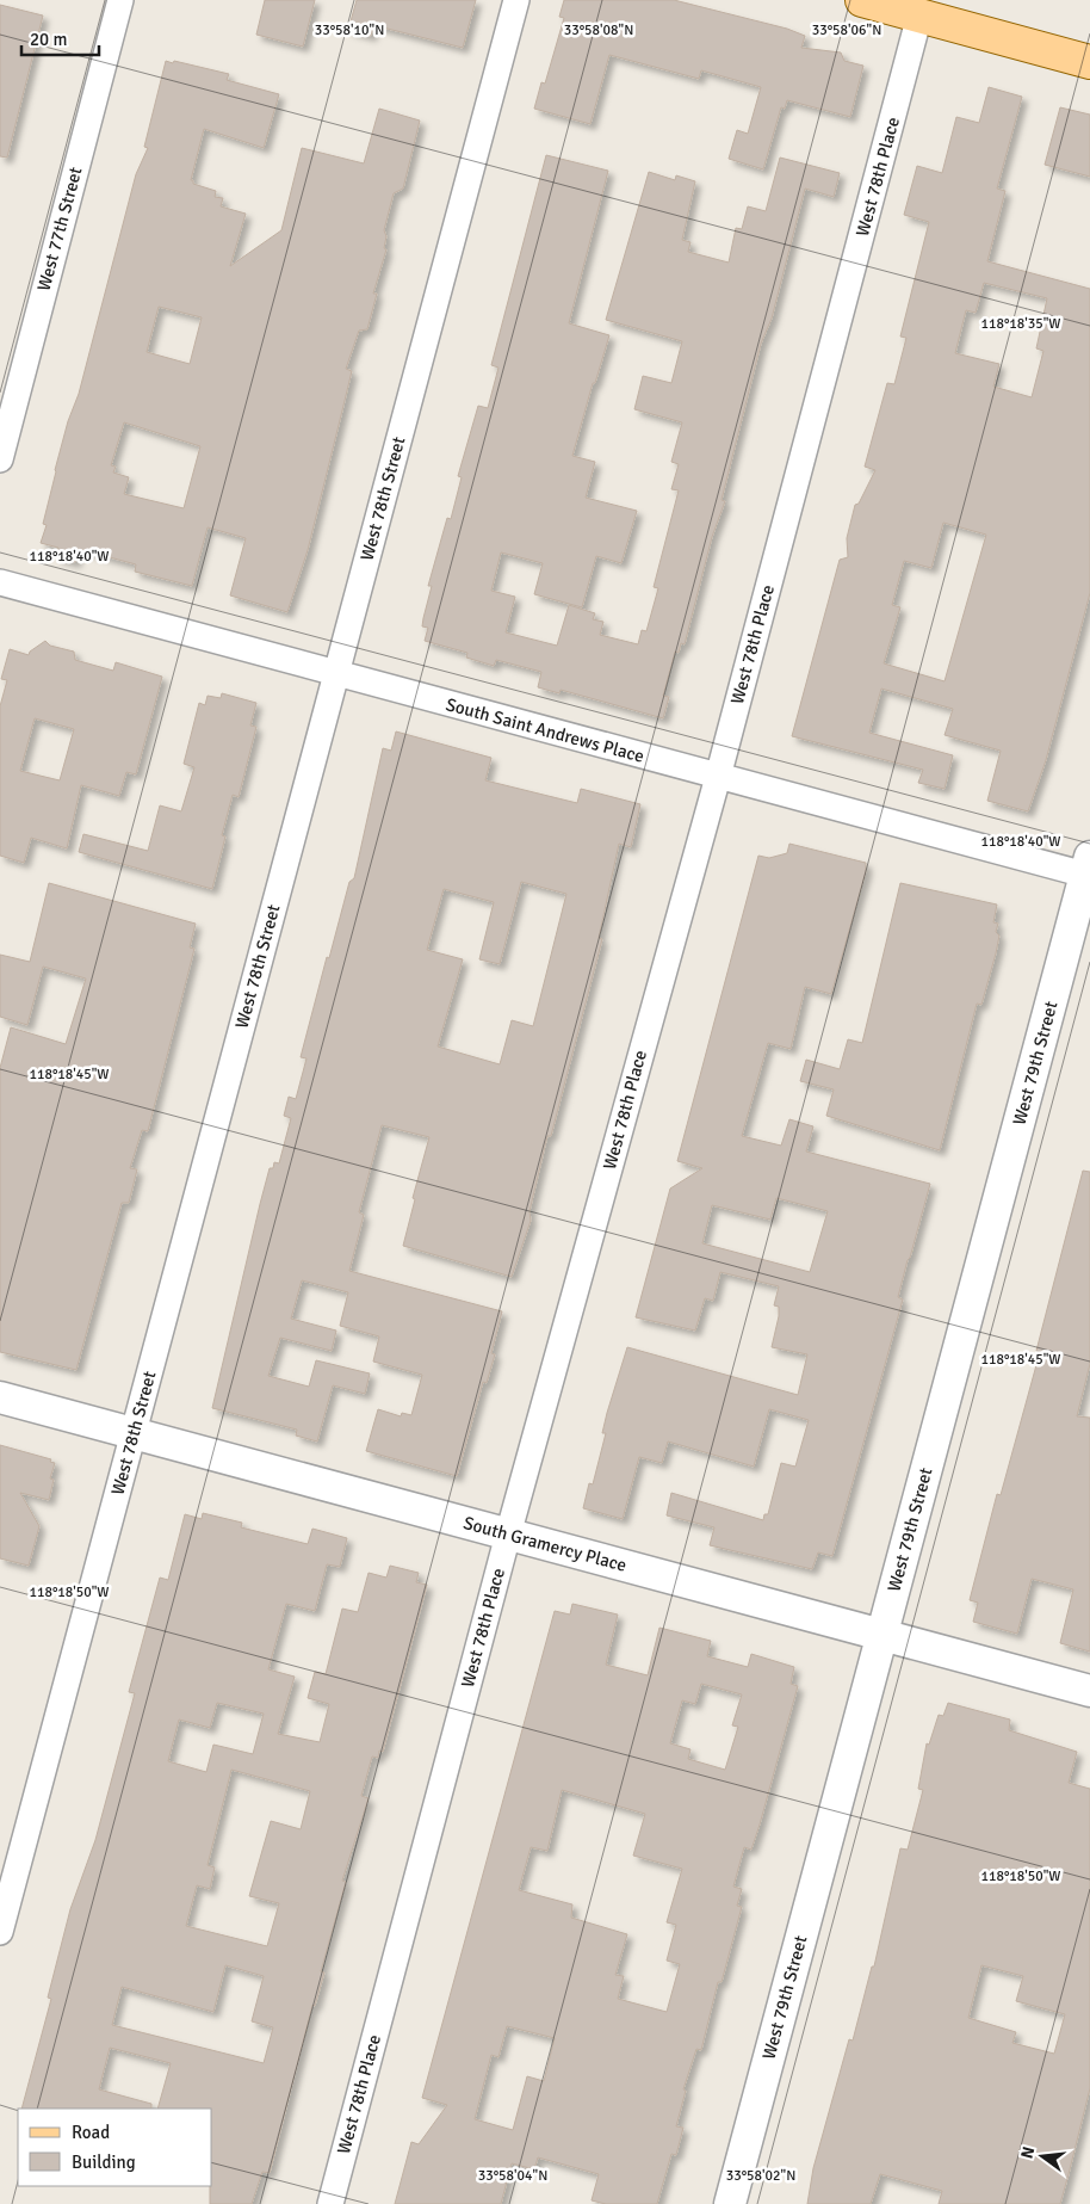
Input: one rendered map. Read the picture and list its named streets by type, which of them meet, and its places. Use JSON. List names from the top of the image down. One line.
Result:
{"streets":{"street":["West 78th Place","West 77th Street","West 78th Street","South Saint Andrews Place","West 79th Street","South Gramercy Place"]},"crossings":[["West 78th Place","South Saint Andrews Place"],["West 78th Place","South Gramercy Place"],["West 78th Street","South Saint Andrews Place"],["West 78th Street","South Gramercy Place"],["South Saint Andrews Place","West 79th Street"],["West 79th Street","South Gramercy Place"]],"legend":["Road","Building"],"scale_bar":"20 m","north":"left","coordinates":["33°58'06\"N","33°58'10\"N","33°58'08\"N","118°18'35\"W","118°18'40\"W","118°18'45\"W","118°18'50\"W","33°58'04\"N","33°58'02\"N"]}
